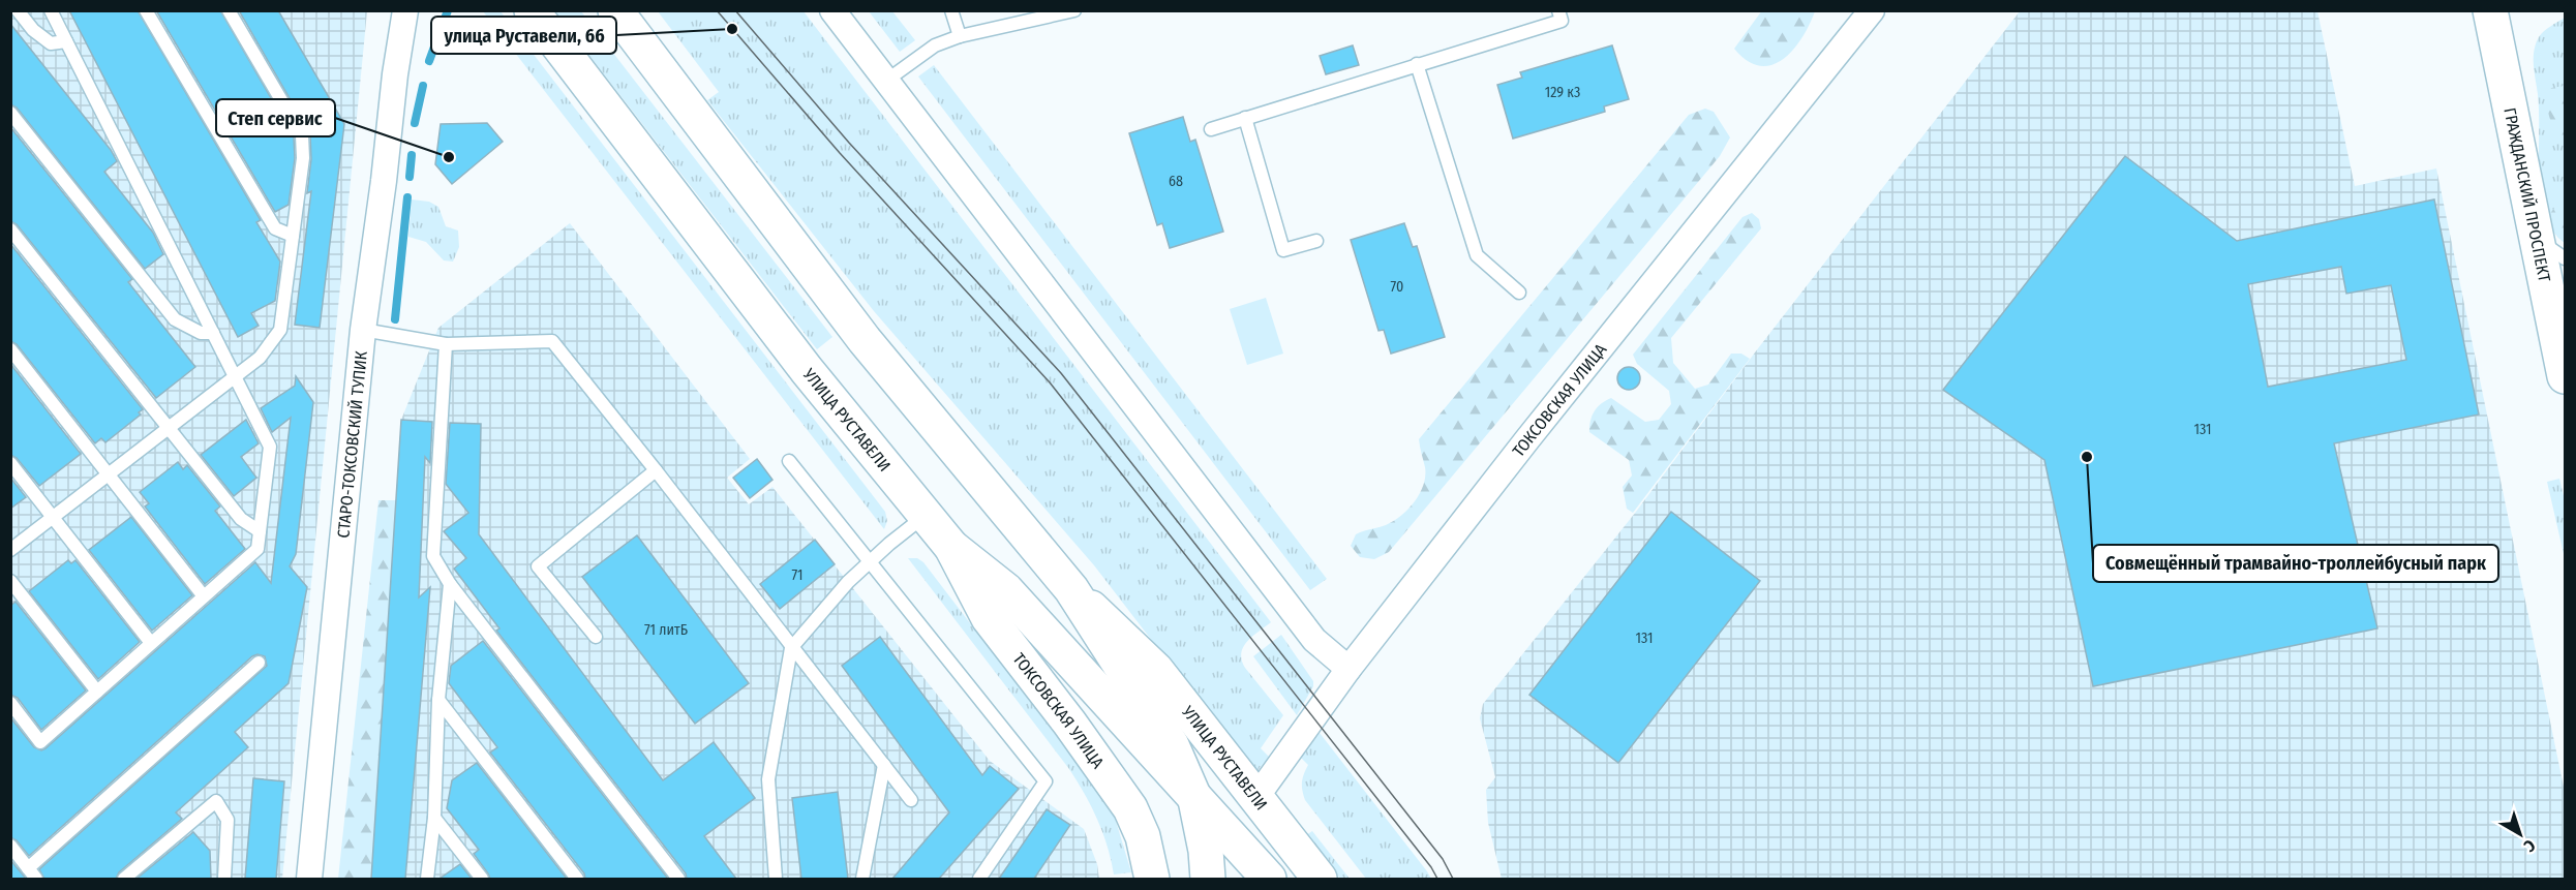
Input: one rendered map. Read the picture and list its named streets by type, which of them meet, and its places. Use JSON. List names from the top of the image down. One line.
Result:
{"streets":{"main road":["ГРАЖДАНСКИЙ ПРОСПЕКТ","ТОКСОВСКАЯ УЛИЦА","УЛИЦА РУСТАВЕЛИ"],"street":["СТАРО-ТОКСОВСКИЙ ТУПИК"]},"crossings":[["ТОКСОВСКАЯ УЛИЦА","УЛИЦА РУСТАВЕЛИ"]],"places":["улица Руставели, 66","Степ сервис","Совмещённый трамвайно-троллейбусный парк"],"house_numbers":["129 к3","68","70","131","71","71 литБ","131"],"north":"bottom right"}
